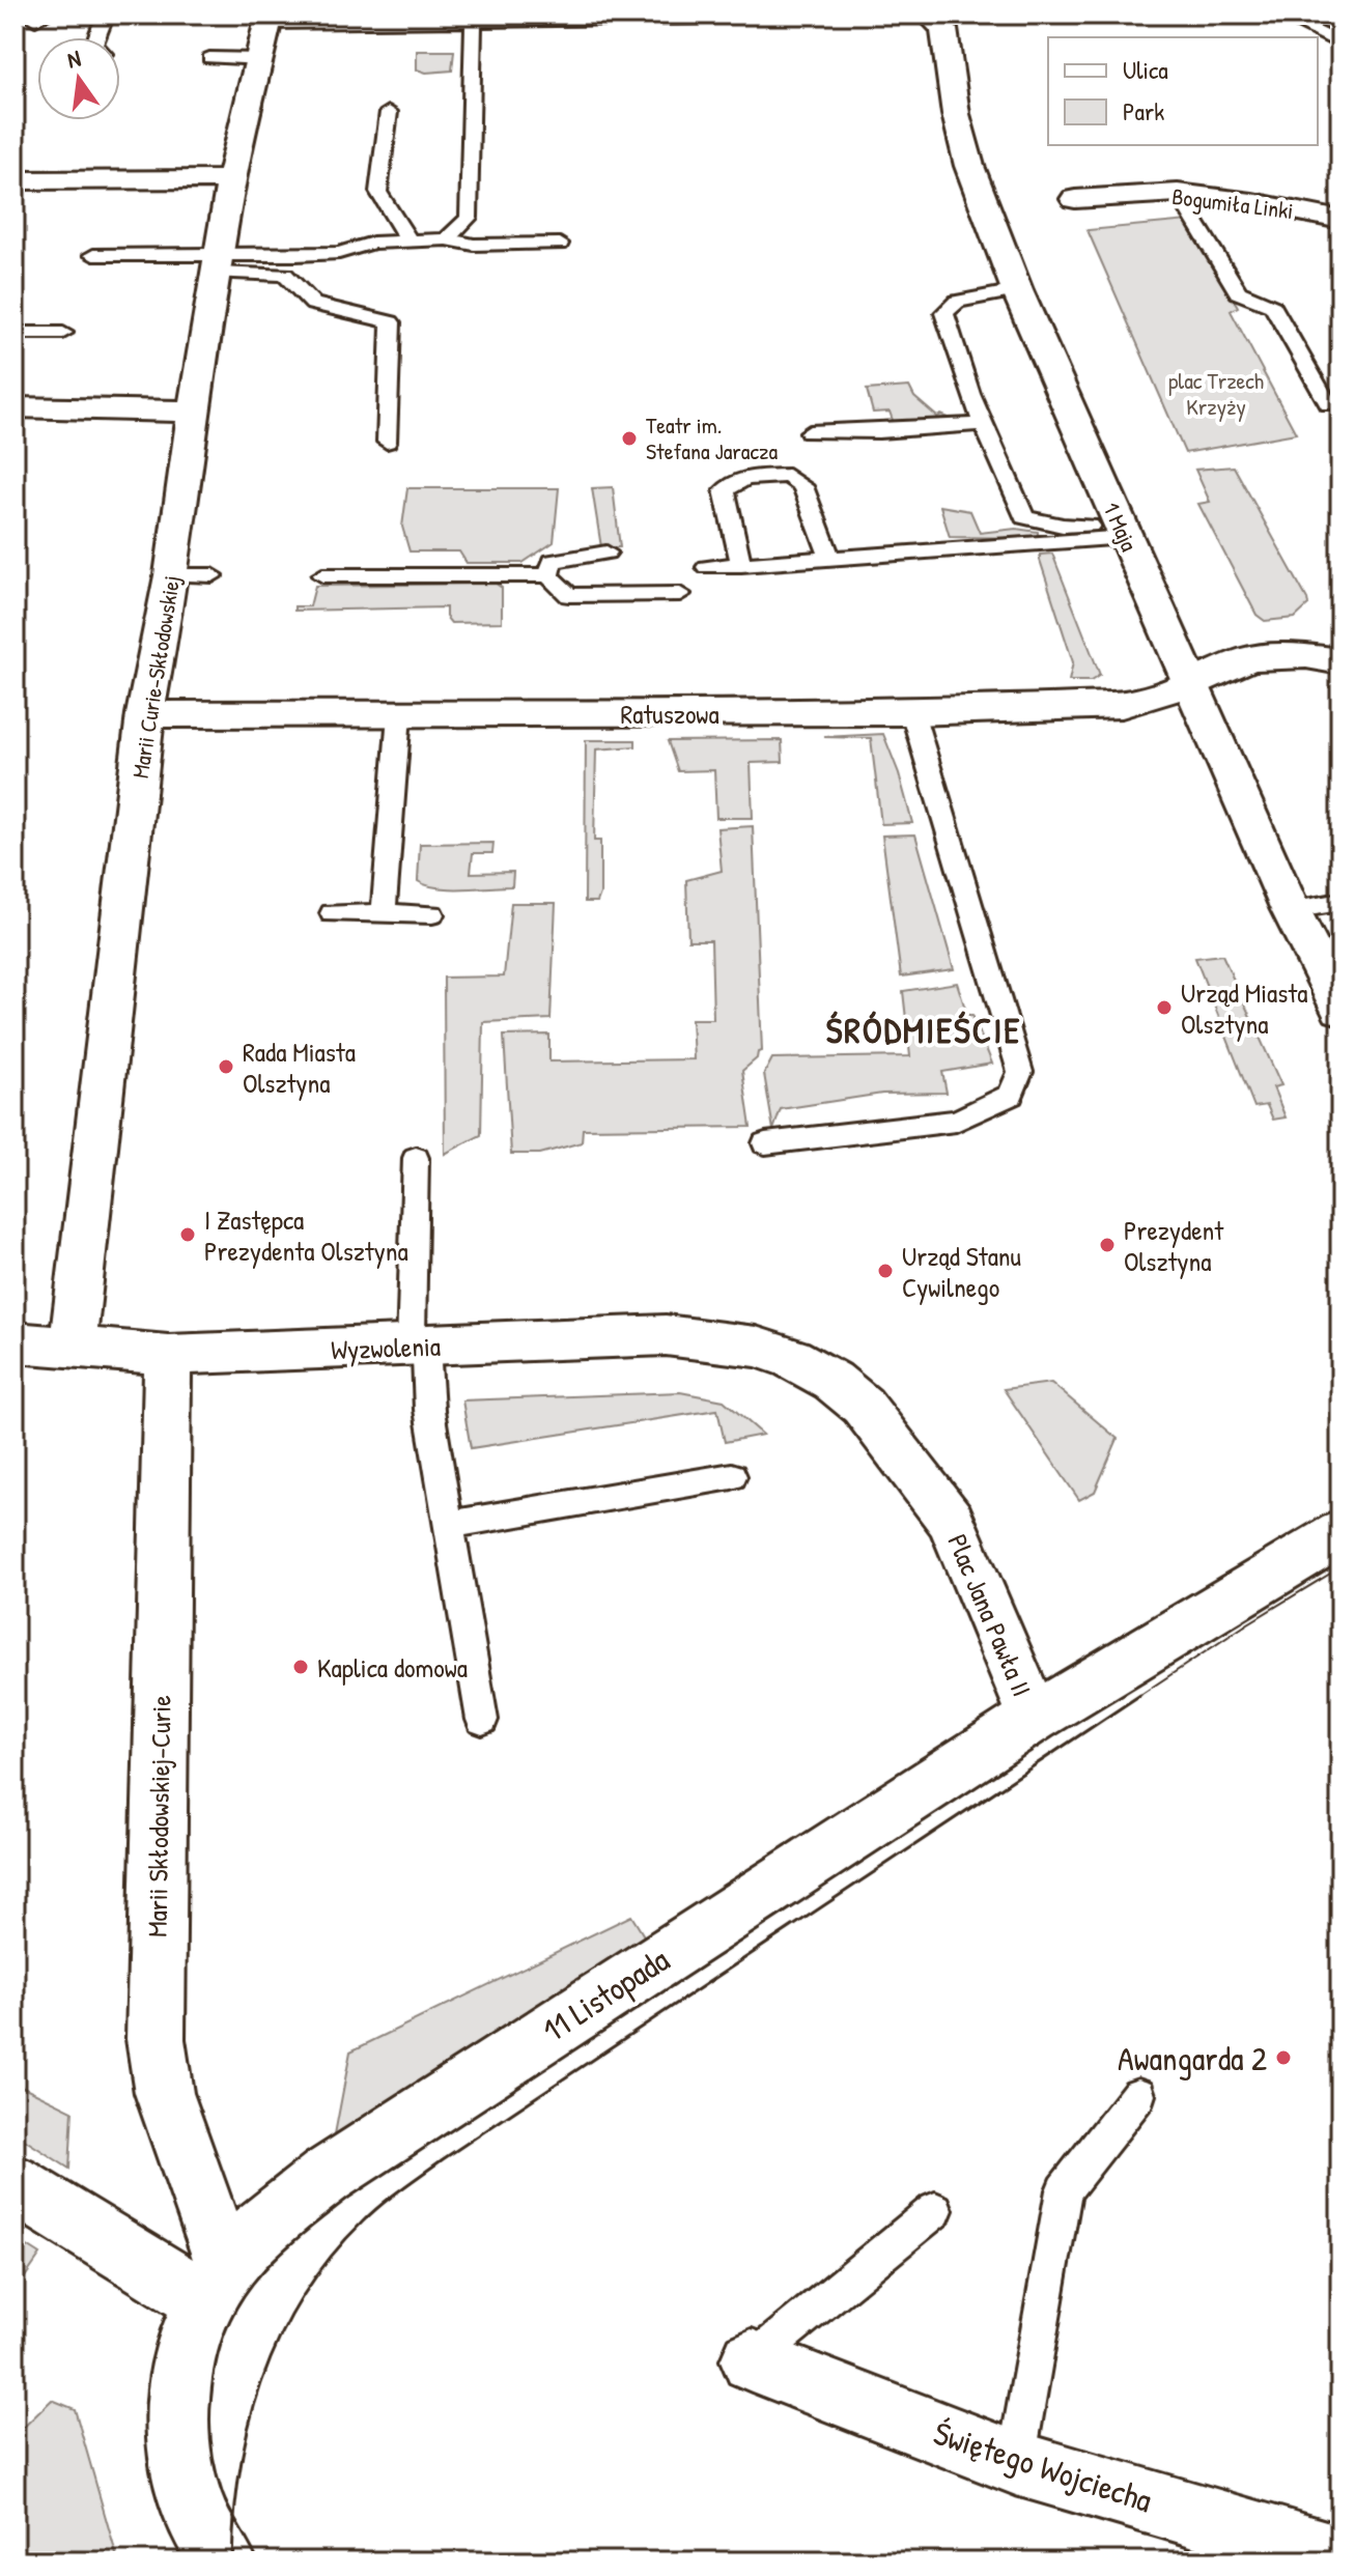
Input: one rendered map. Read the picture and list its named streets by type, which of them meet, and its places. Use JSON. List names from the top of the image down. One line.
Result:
{"streets":{"street":["Bogumiła Linki","1 Maja","Marii Curie-Skłodowskiej","Ratuszowa","Wyzwolenia","Plac Jana Pawła II","Marii Skłodowskiej-Curie","11 Listopada","Świętego Wojciecha"]},"crossings":[["1 Maja","Ratuszowa"],["Marii Curie-Skłodowskiej","Ratuszowa"],["Marii Curie-Skłodowskiej","Wyzwolenia"],["Wyzwolenia","Plac Jana Pawła II"],["Wyzwolenia","Marii Skłodowskiej-Curie"],["Plac Jana Pawła II","11 Listopada"],["Marii Skłodowskiej-Curie","11 Listopada"]],"districts":["ŚRÓDMIEŚCIE"],"parks":["plac Trzech Krzyży"],"places":["Teatr im. Stefana Jaracza","Urząd Miasta Olsztyna","Rada Miasta Olsztyna","I Zastępca Prezydenta Olsztyna","Prezydent Olsztyna","Urząd Stanu Cywilnego","Kaplica domowa","Awangarda 2"],"legend":["Ulica","Park"],"north":"top"}
